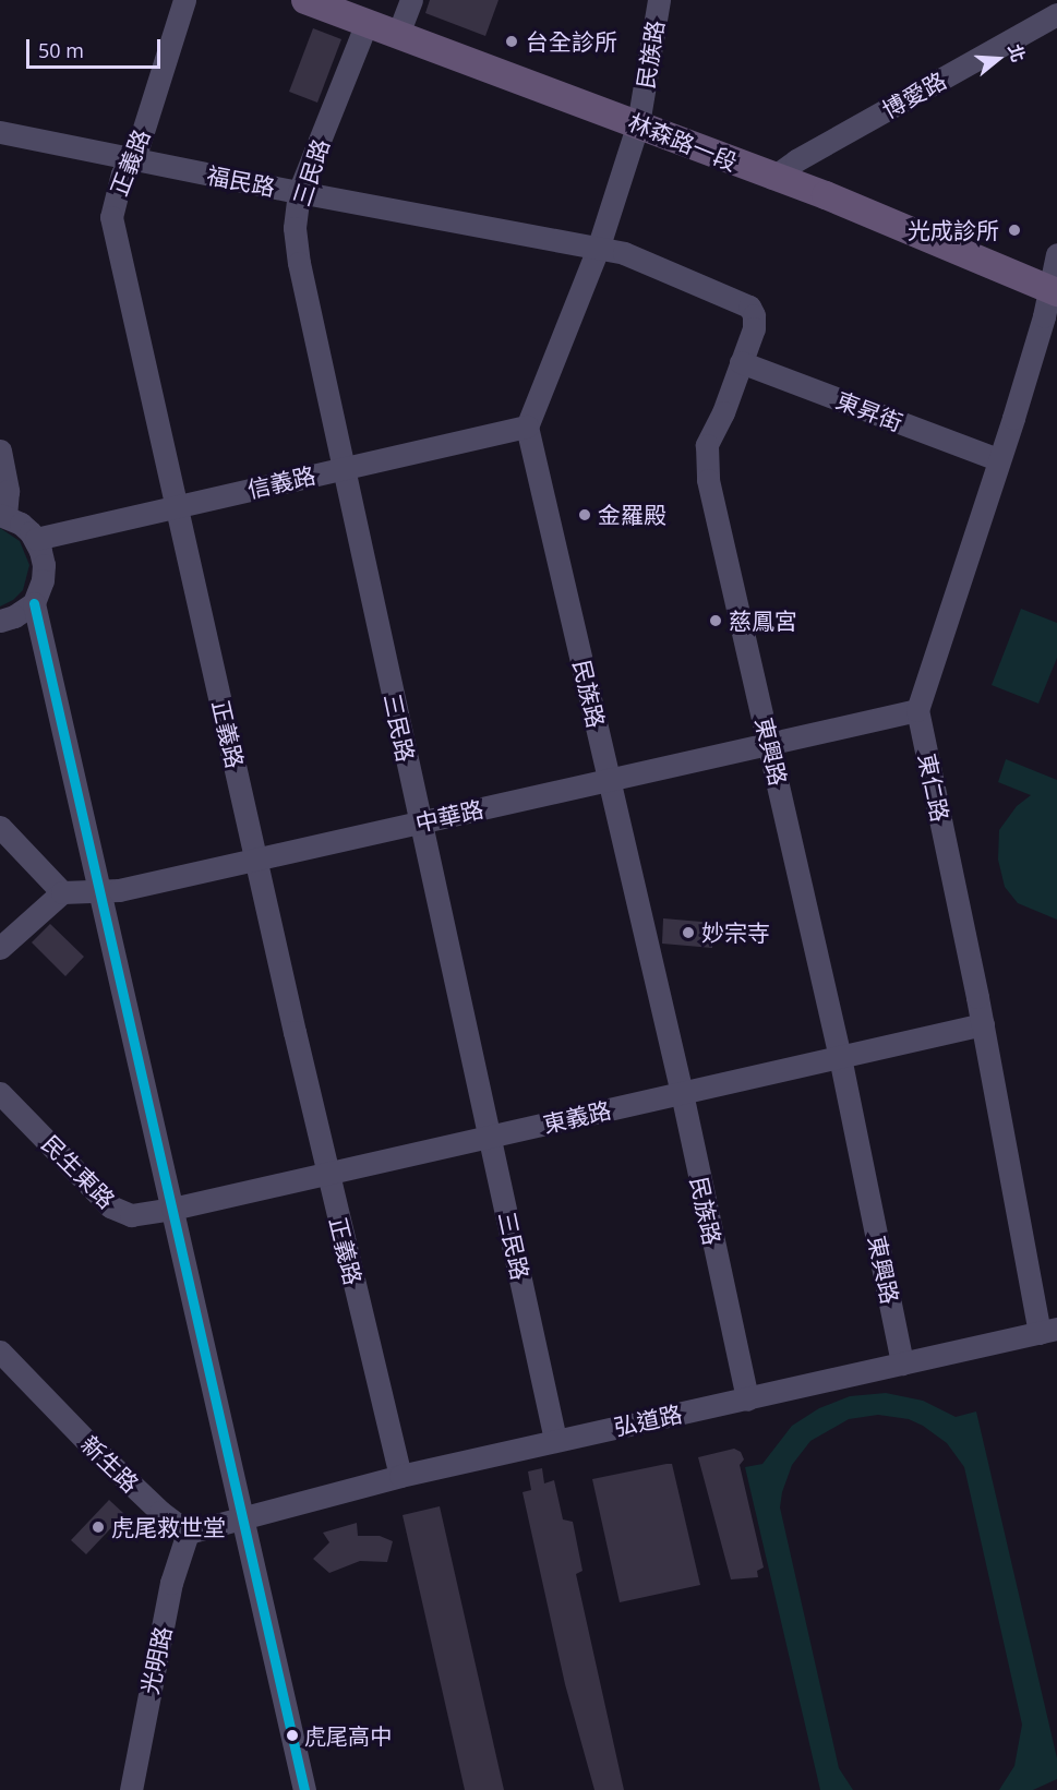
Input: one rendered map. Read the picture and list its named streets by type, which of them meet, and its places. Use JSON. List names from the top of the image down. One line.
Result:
{"streets":{"main road":["林森路一段"],"street":["民族路","博愛路","正義路","三民路","福民路","東昇街","信義路","東興路","東仁路","中華路","東義路","民生東路","弘道路","新生路","光明路"]},"crossings":[["民族路","林森路一段"],["民族路","福民路"],["民族路","信義路"],["民族路","東興路"],["民族路","中華路"],["民族路","東義路"],["民族路","弘道路"],["博愛路","林森路一段"],["林森路一段","三民路"],["林森路一段","東仁路"],["正義路","福民路"],["正義路","信義路"],["正義路","中華路"],["正義路","東義路"],["正義路","弘道路"],["三民路","福民路"],["三民路","信義路"],["三民路","中華路"],["三民路","東義路"],["三民路","弘道路"],["福民路","東興路"],["東昇街","東興路"],["東昇街","東仁路"],["東興路","中華路"],["東興路","東義路"],["東興路","弘道路"],["東仁路","中華路"],["東仁路","東義路"],["東仁路","弘道路"],["東義路","民生東路"],["新生路","光明路"]],"places":["台全診所","光成診所","金羅殿","慈鳳宮","妙宗寺","虎尾救世堂","虎尾高中"],"scale_bar":"50 m","north":"right"}
